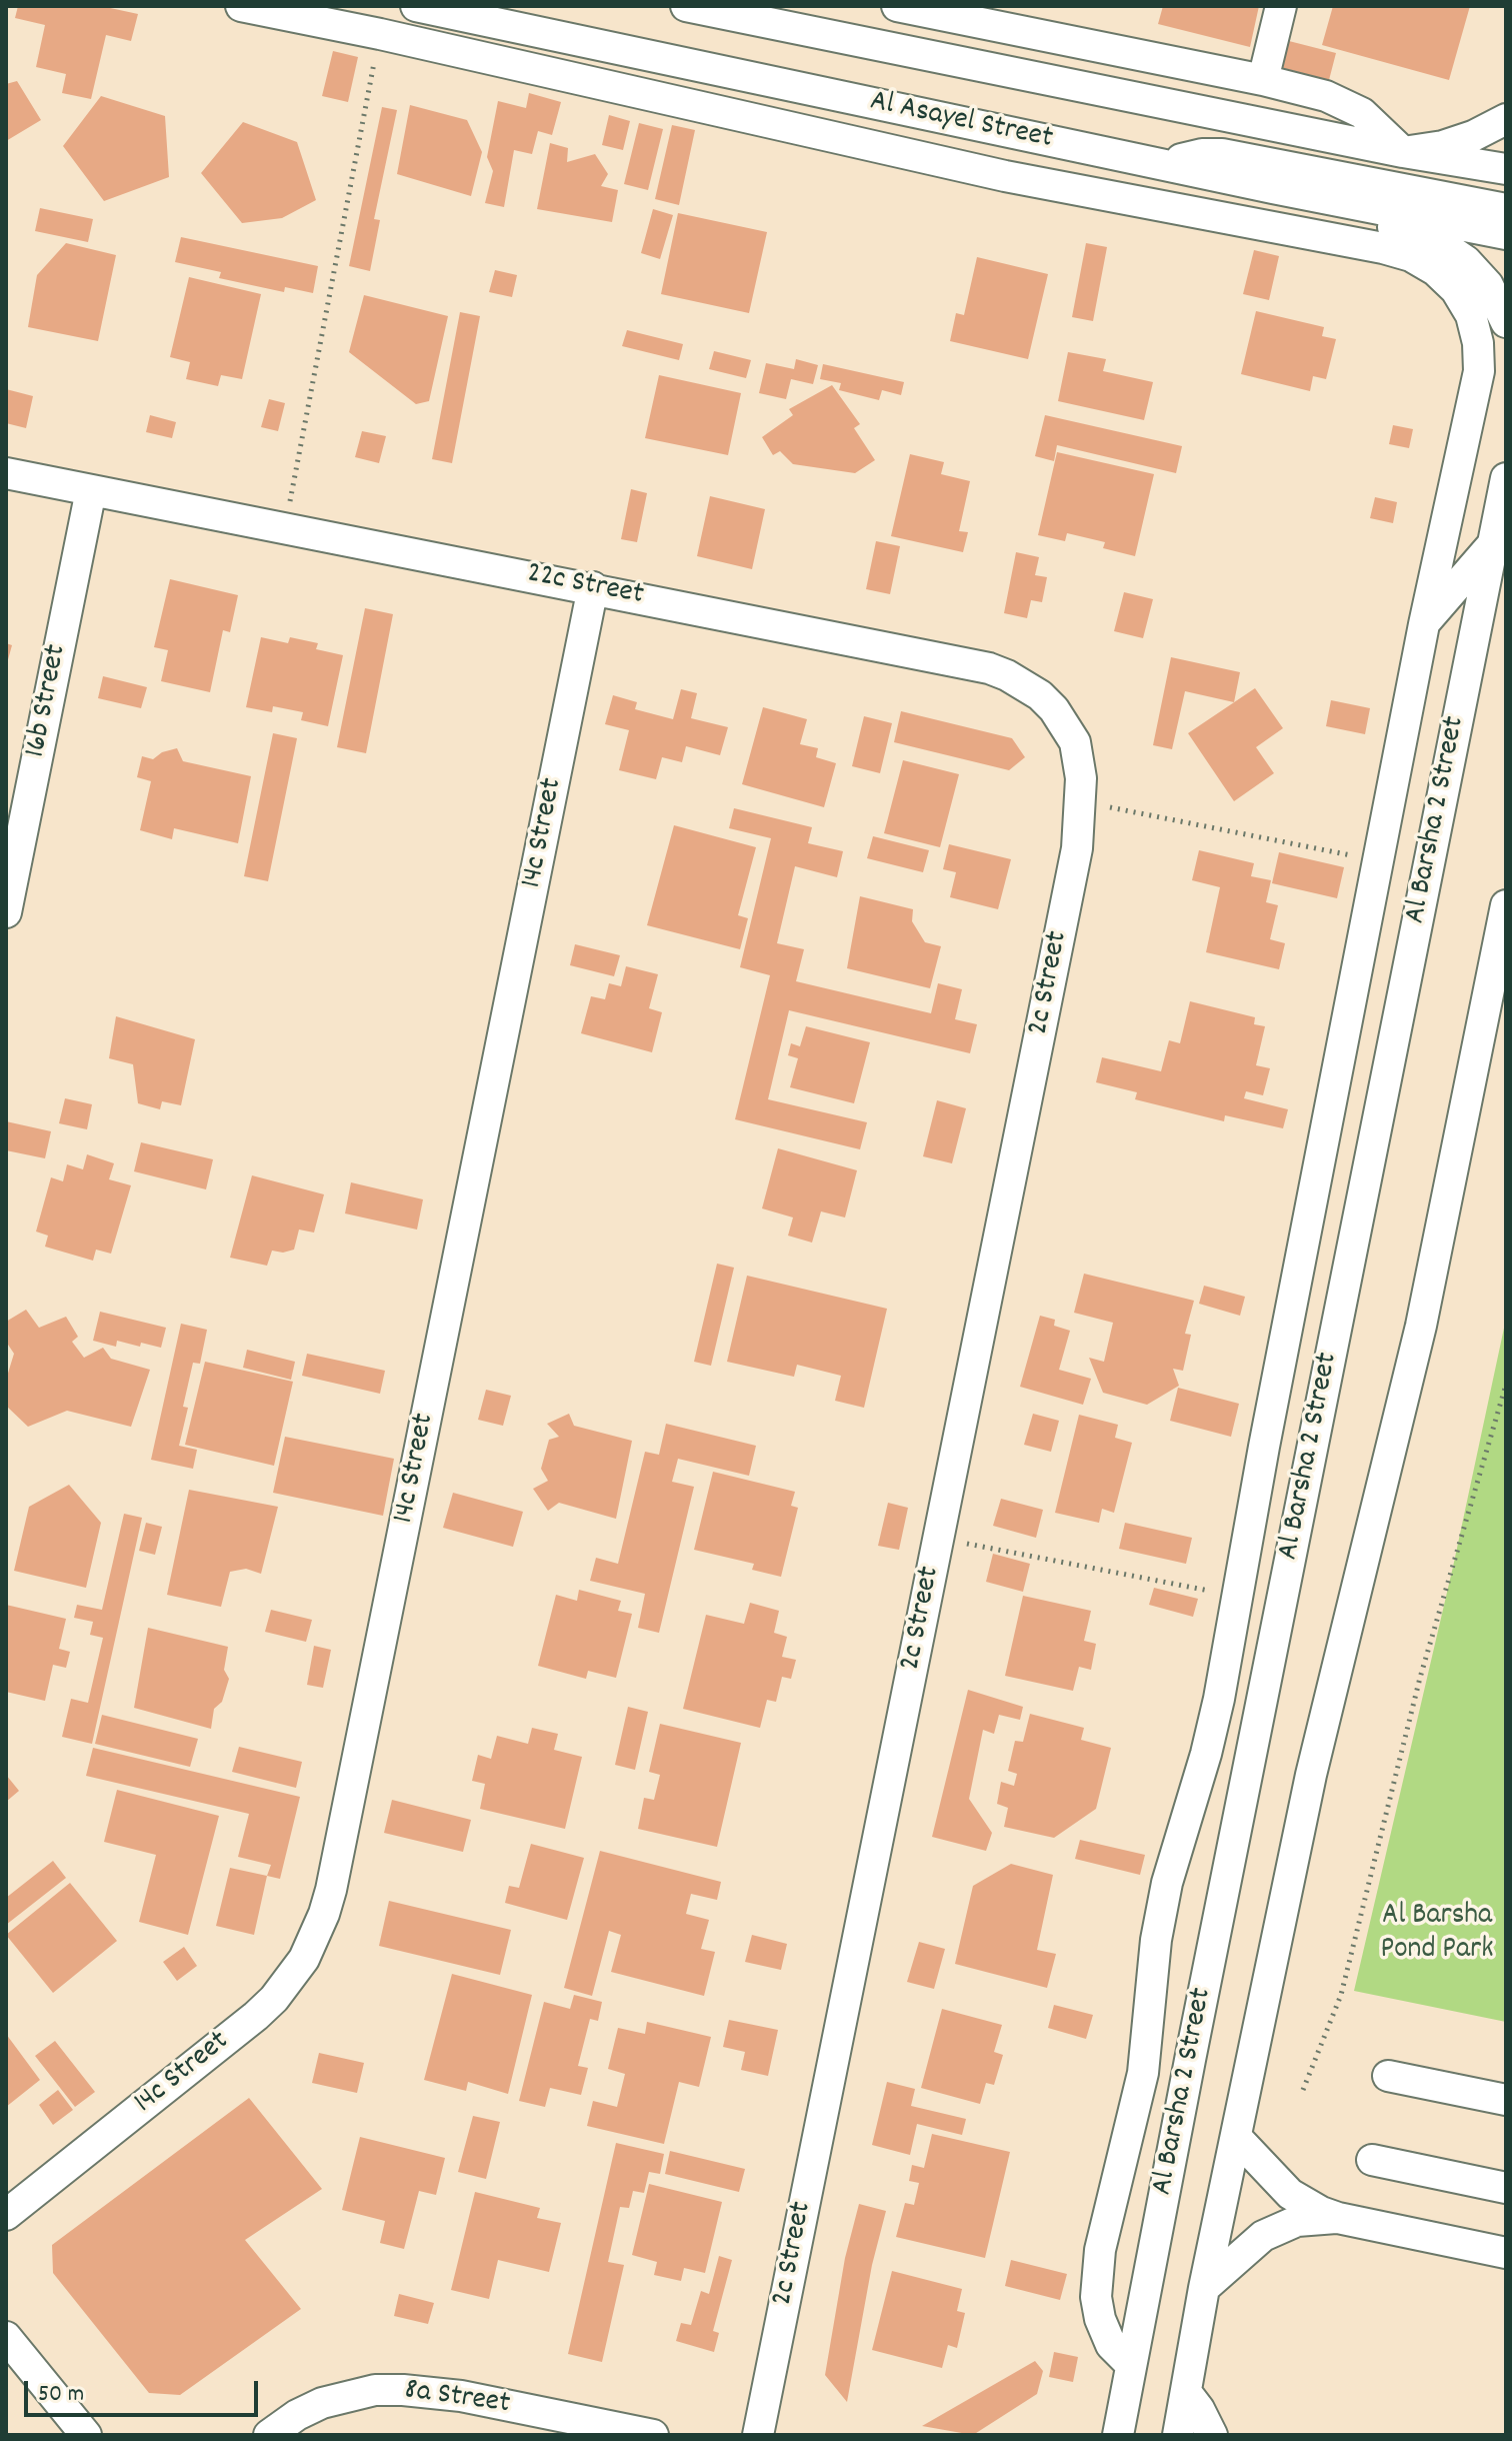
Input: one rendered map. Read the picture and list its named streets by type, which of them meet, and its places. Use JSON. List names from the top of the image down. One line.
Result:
{"streets":{"street":["Al Asayel Street","22c Street","16b Street","Al Barsha 2 Street","14c Street","2c Street","8a Street"]},"crossings":[["22c Street","16b Street"],["22c Street","14c Street"],["22c Street","2c Street"]],"parks":["Al Barsha Pond Park"],"scale_bar":"50 m"}
